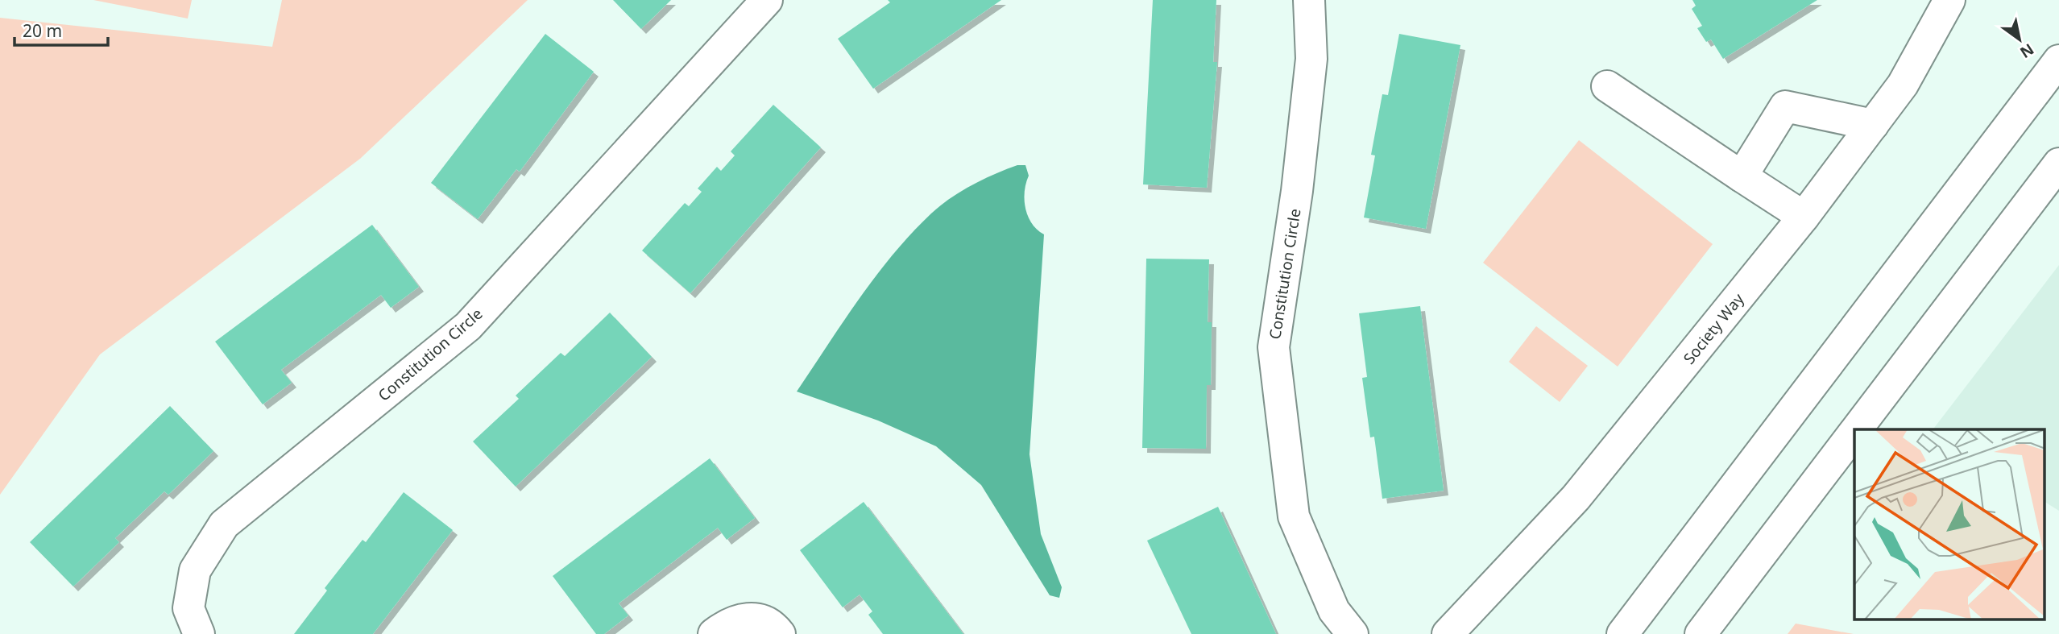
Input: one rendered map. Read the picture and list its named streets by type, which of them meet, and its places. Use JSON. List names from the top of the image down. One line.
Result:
{"streets":{"main road":["Constitution Circle","Society Way"]},"scale_bar":"20 m","north":"bottom right"}
